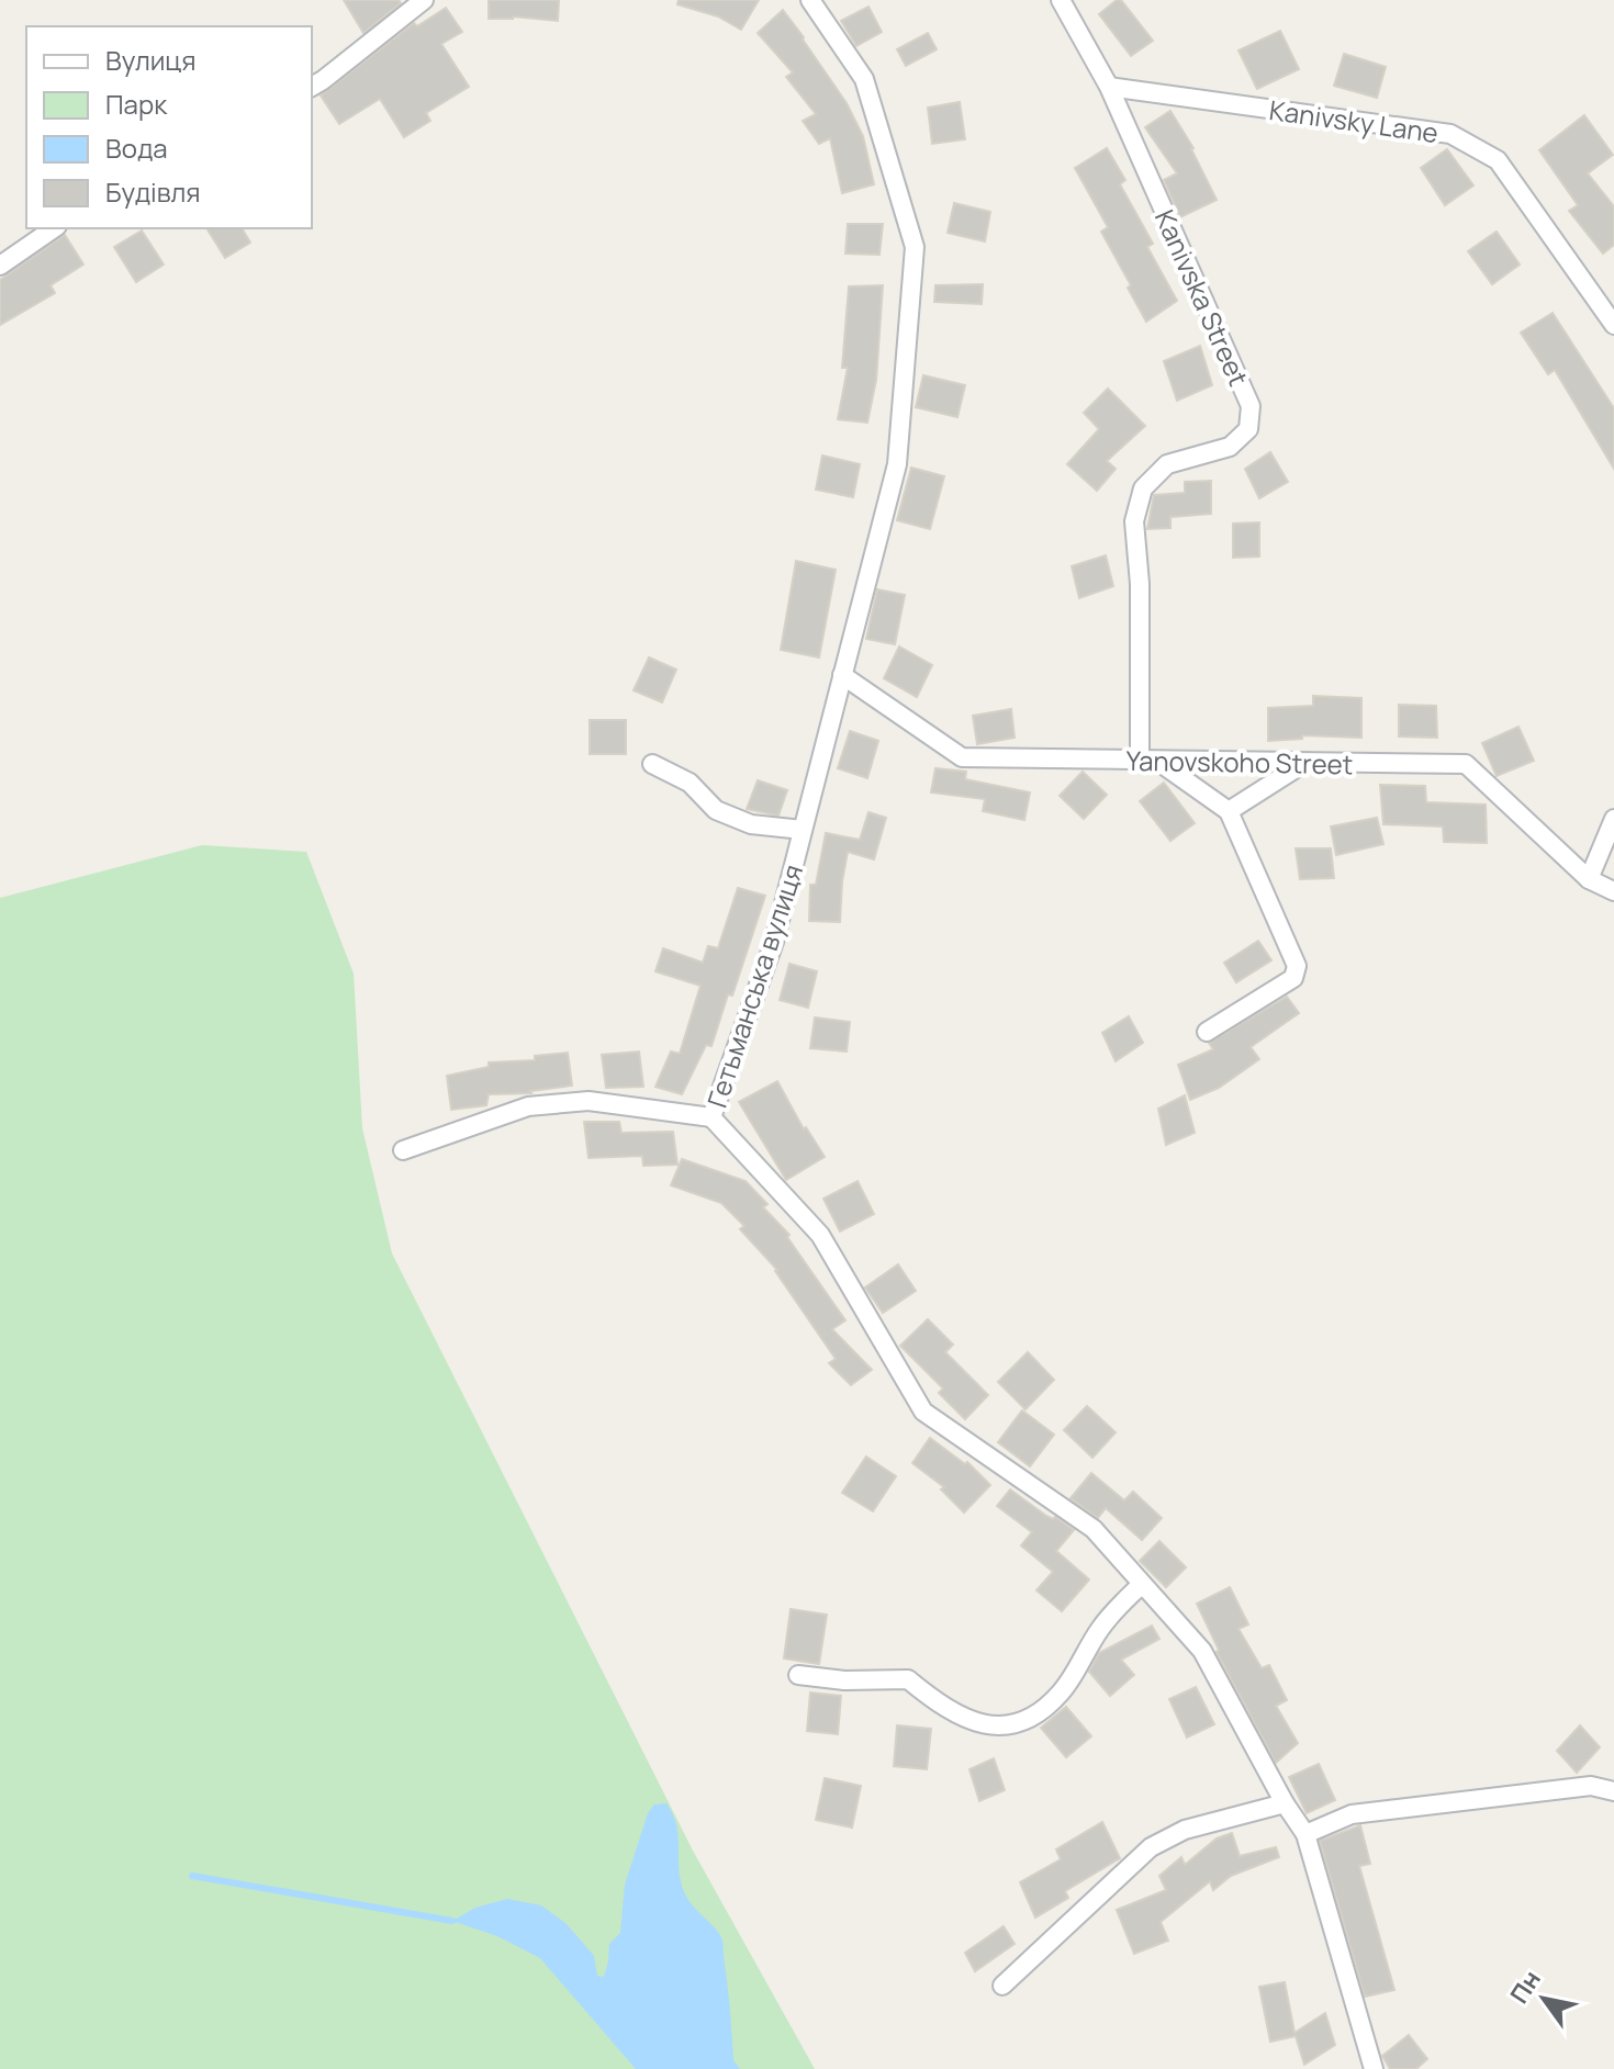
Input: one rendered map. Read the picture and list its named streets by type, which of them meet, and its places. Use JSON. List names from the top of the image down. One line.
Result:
{"streets":{"street":["Kanivsky Lane","Kanivska Street","Yanovskoho Street","Гетьманська вулиця"]},"crossings":[["Kanivsky Lane","Kanivska Street"],["Kanivska Street","Yanovskoho Street"],["Yanovskoho Street","Гетьманська вулиця"]],"legend":["Вулиця","Парк","Вода","Будівля"],"north":"top left"}
